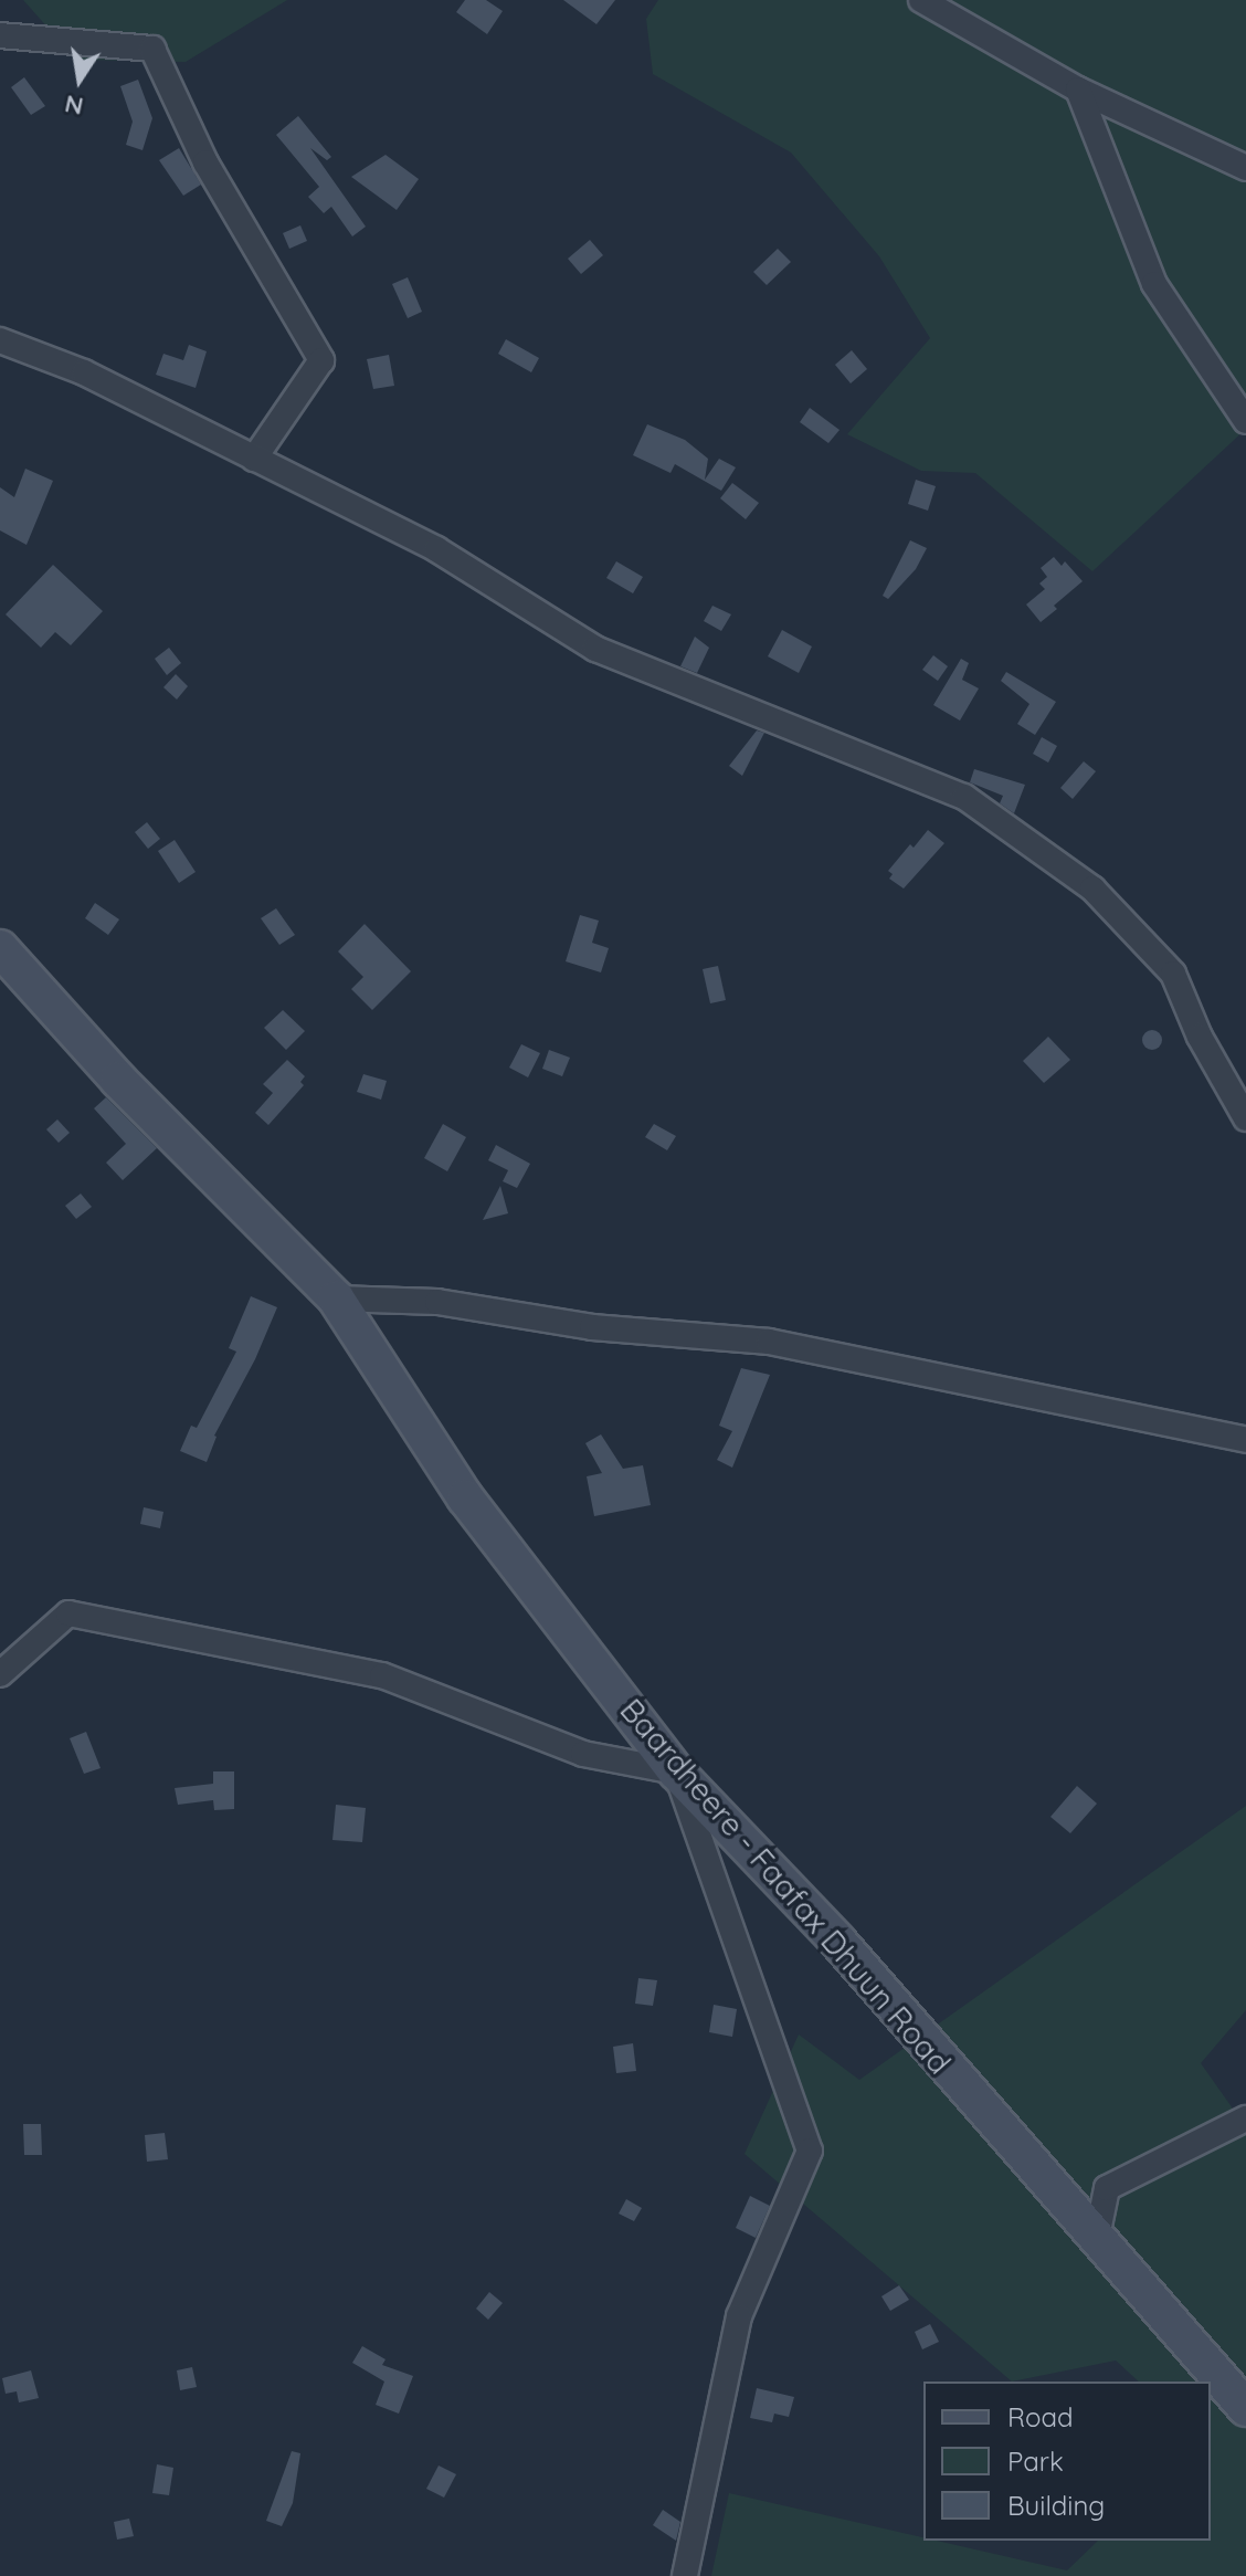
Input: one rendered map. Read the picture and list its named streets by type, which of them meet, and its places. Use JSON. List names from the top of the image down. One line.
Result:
{"streets":{"main road":["Baardheere - Faafax Dhuun Road"]},"legend":["Road","Park","Building"],"north":"bottom"}
